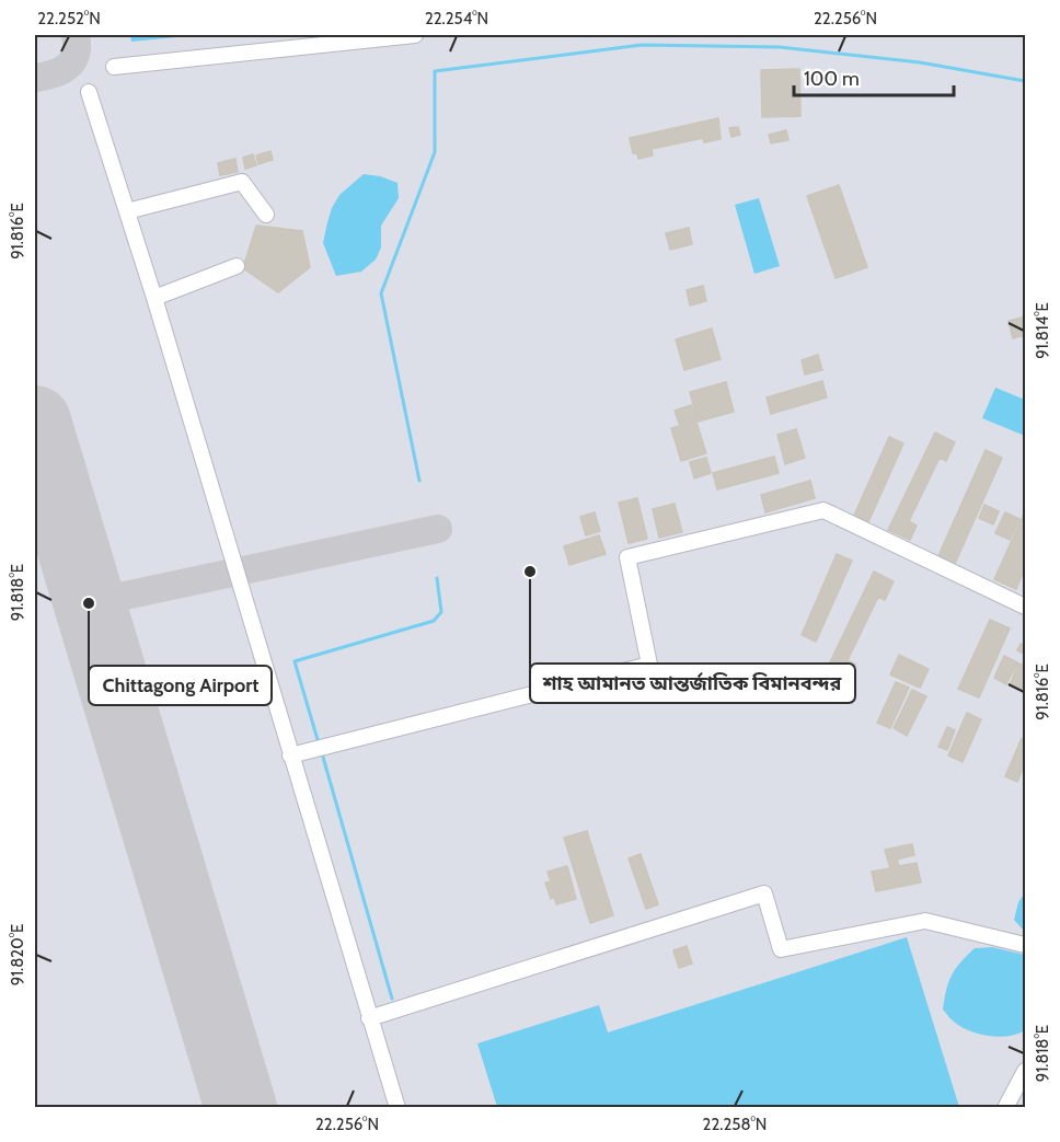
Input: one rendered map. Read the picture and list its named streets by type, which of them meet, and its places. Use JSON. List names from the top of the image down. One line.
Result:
{"places":["শাহ আমানত আন্তর্জাতিক বিমানবন্দর","Chittagong Airport"],"scale_bar":"100 m","coordinates":["22.252°N","22.254°N","22.256°N","91.816°E","91.814°E","91.818°E","91.820°E","22.258°N"]}
